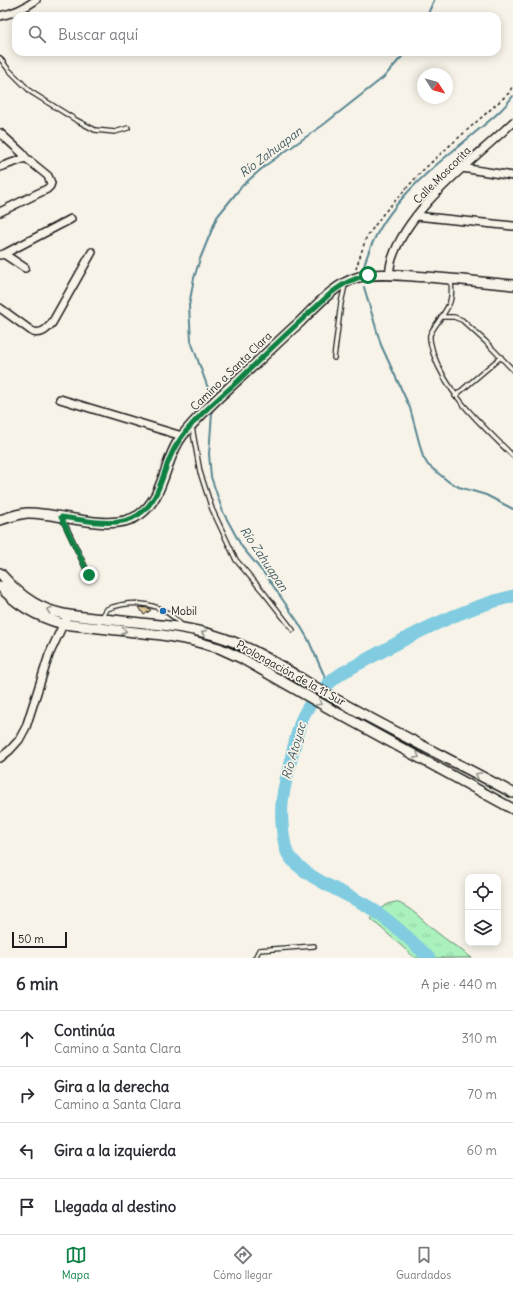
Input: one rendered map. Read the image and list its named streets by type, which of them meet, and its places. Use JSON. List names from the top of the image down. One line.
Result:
{"streets":{"main road":["Camino a Santa Clara","Prolongación de la 11 Sur"],"street":["Calle Moscorita"]},"crossings":[["Calle Moscorita","Camino a Santa Clara"]],"water":["Río Zahuapan","Río Atoyac"],"places":["Mobil"],"scale_bar":"50 m","north":"bottom right","page":{"search":"Buscar aquí","scale":"50 m","heading":["6 min","A pie · 440 m"],"list":[["Continúa","Camino a Santa Clara","310 m"],["Gira a la derecha","Camino a Santa Clara","70 m"],["Gira a la izquierda","60 m"],"Llegada al destino"],"nav":["Mapa","Cómo llegar","Guardados"]}}
